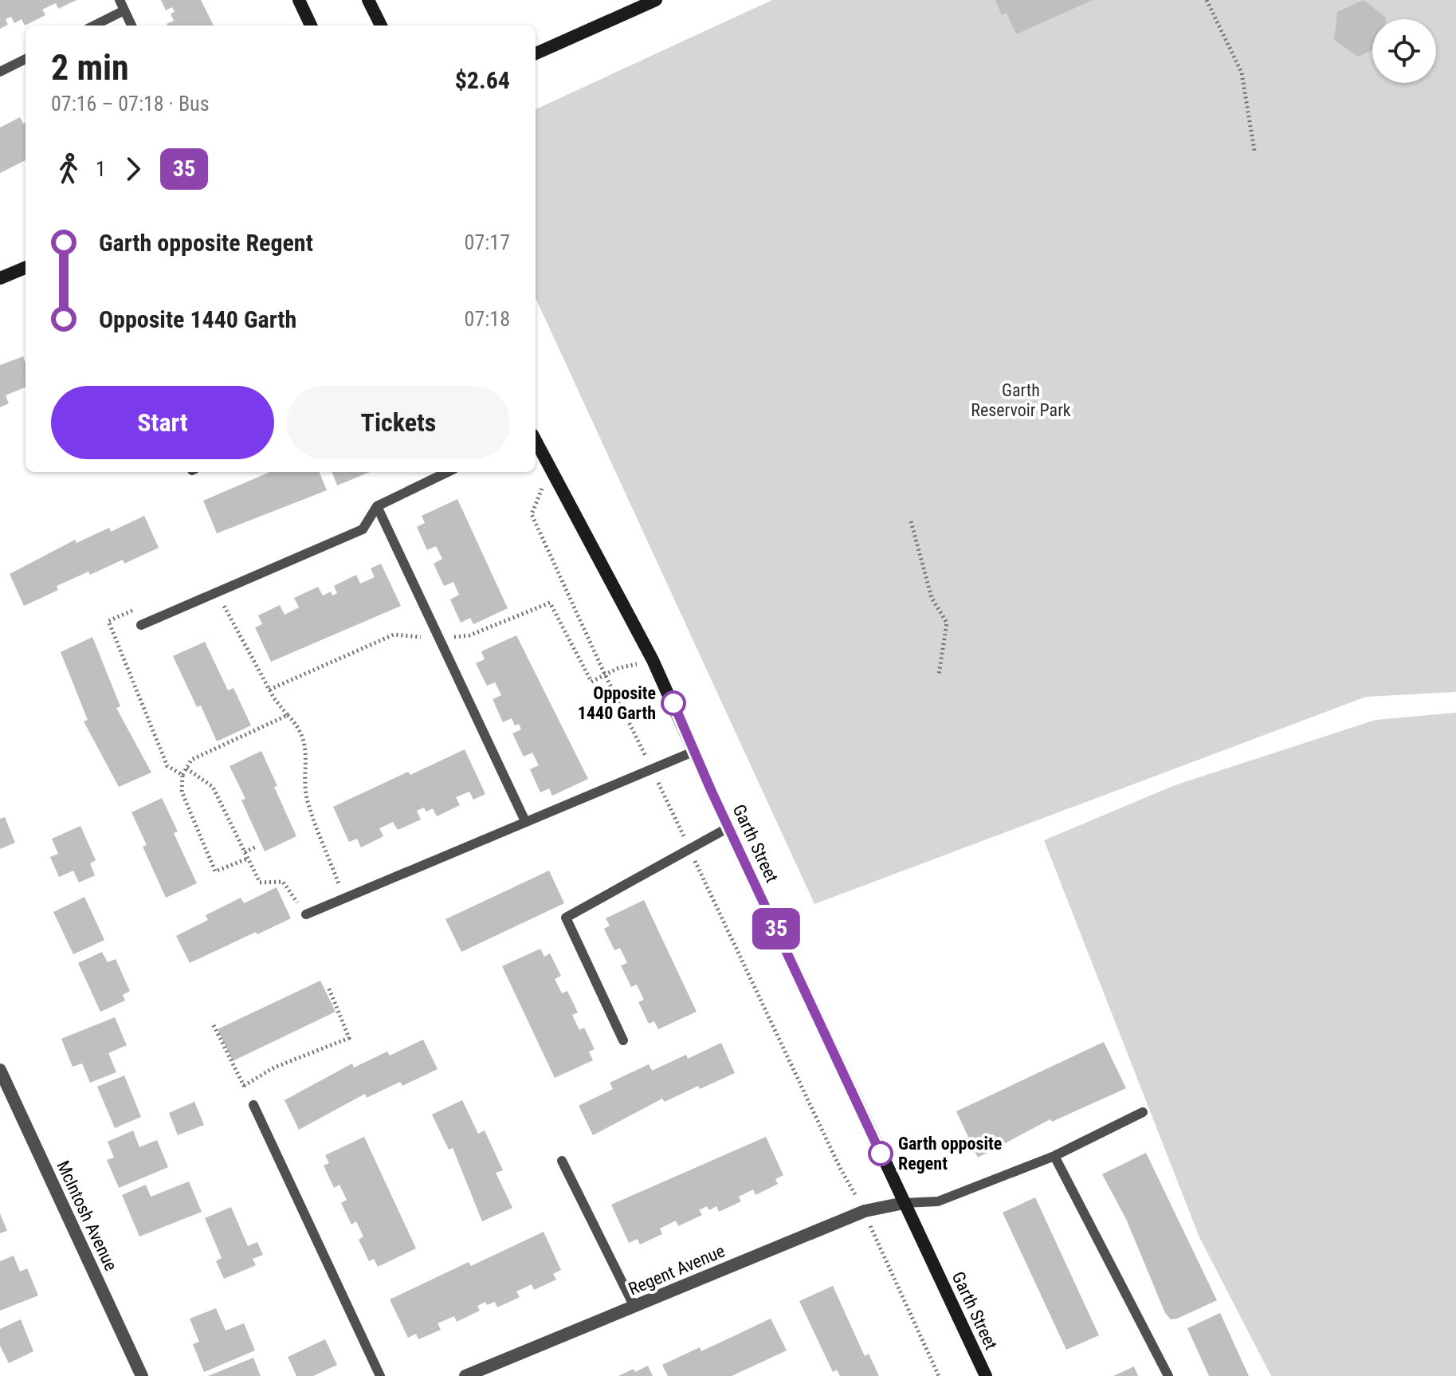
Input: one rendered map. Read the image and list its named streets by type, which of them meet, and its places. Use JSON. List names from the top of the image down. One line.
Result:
{"streets":{"main road":["Garth Street"],"street":["McIntosh Avenue","Regent Avenue"]},"crossings":[["Garth Street","Regent Avenue"]],"parks":["Garth Reservoir Park"],"places":["Opposite 1440 Garth","Garth opposite Regent"],"lines":["bus line 35"],"page":{"on_map":"35","heading":["2 min","07:16 – 07:18 · Bus","$2.64"],"legs":["1","35"],"list":[{"name":"Garth opposite Regent","value":"07:17"},{"name":"Opposite 1440 Garth","value":"07:18"}],"buttons":["Start","Tickets"]}}
